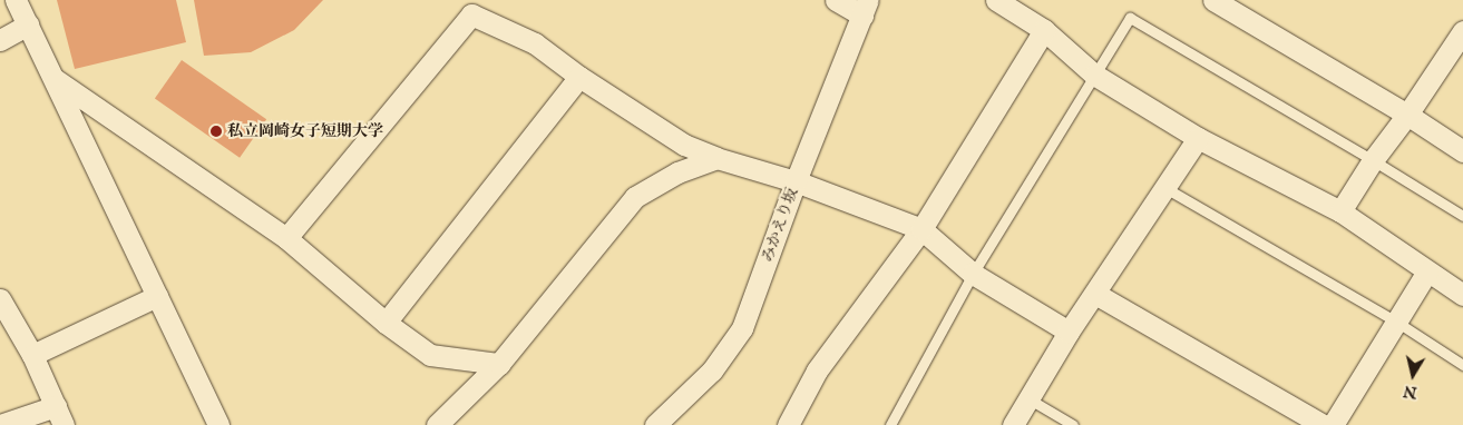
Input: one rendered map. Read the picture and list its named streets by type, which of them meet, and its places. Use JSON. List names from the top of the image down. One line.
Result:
{"streets":{"street":["みかえり坂"]},"places":["私立岡崎女子短期大学"],"north":"bottom"}
